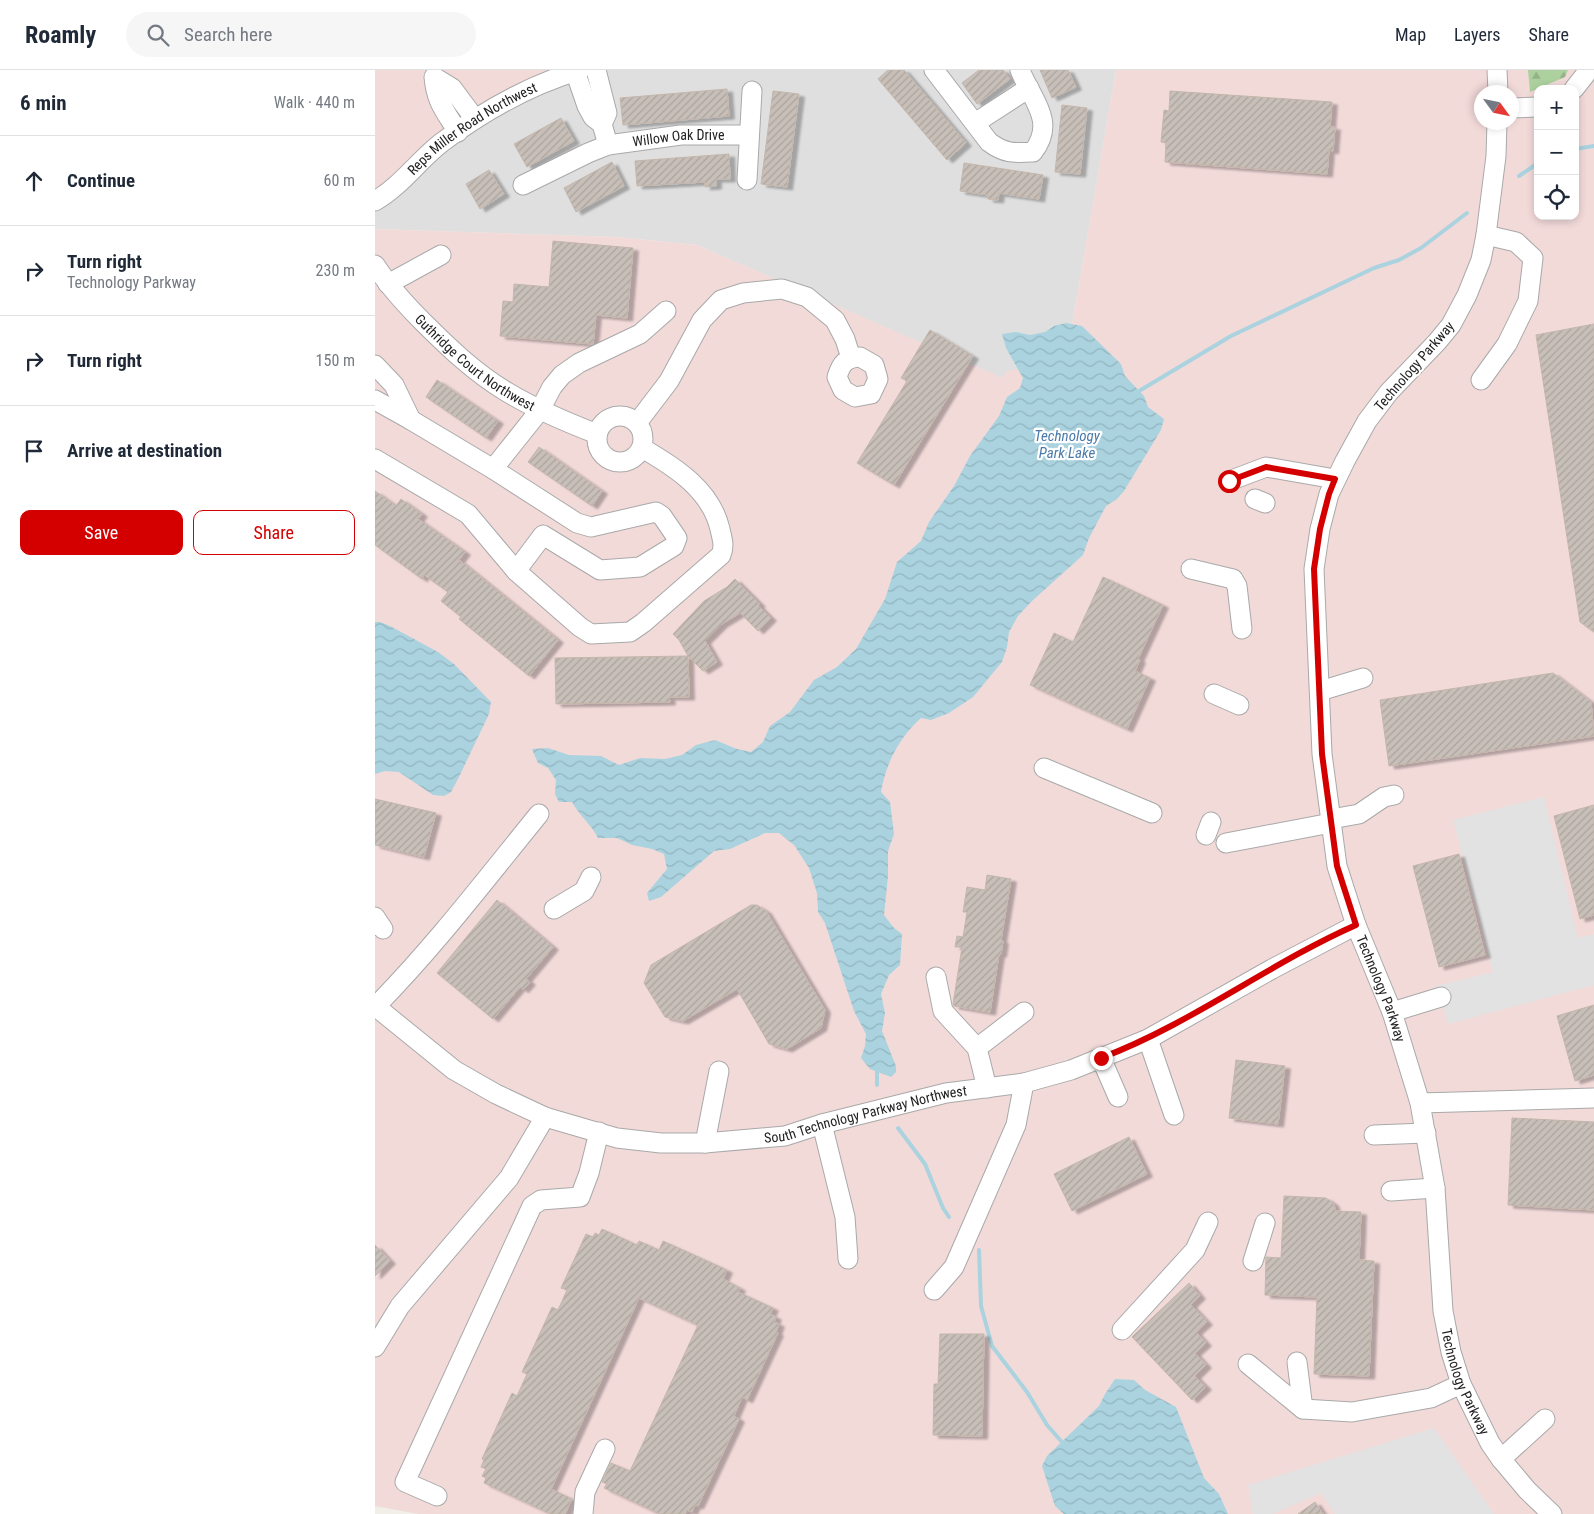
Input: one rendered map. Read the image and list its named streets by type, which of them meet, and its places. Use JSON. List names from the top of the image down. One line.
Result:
{"streets":{"street":["Reps Miller Road Northwest","Willow Oak Drive","Guthridge Court Northwest","Technology Parkway","South Technology Parkway Northwest"]},"crossings":[["Technology Parkway","South Technology Parkway Northwest"]],"water":["Technology Park Lake"],"north":"bottom right","page":{"header":"Roamly","search":"Search here","nav":["Map","Layers","Share"],"heading":["6 min","Walk · 440 m"],"map_buttons":["+","−"],"list":[["Continue","60 m"],["Turn right","Technology Parkway","230 m"],["Turn right","150 m"],"Arrive at destination"],"buttons":["Save","Share"]}}
